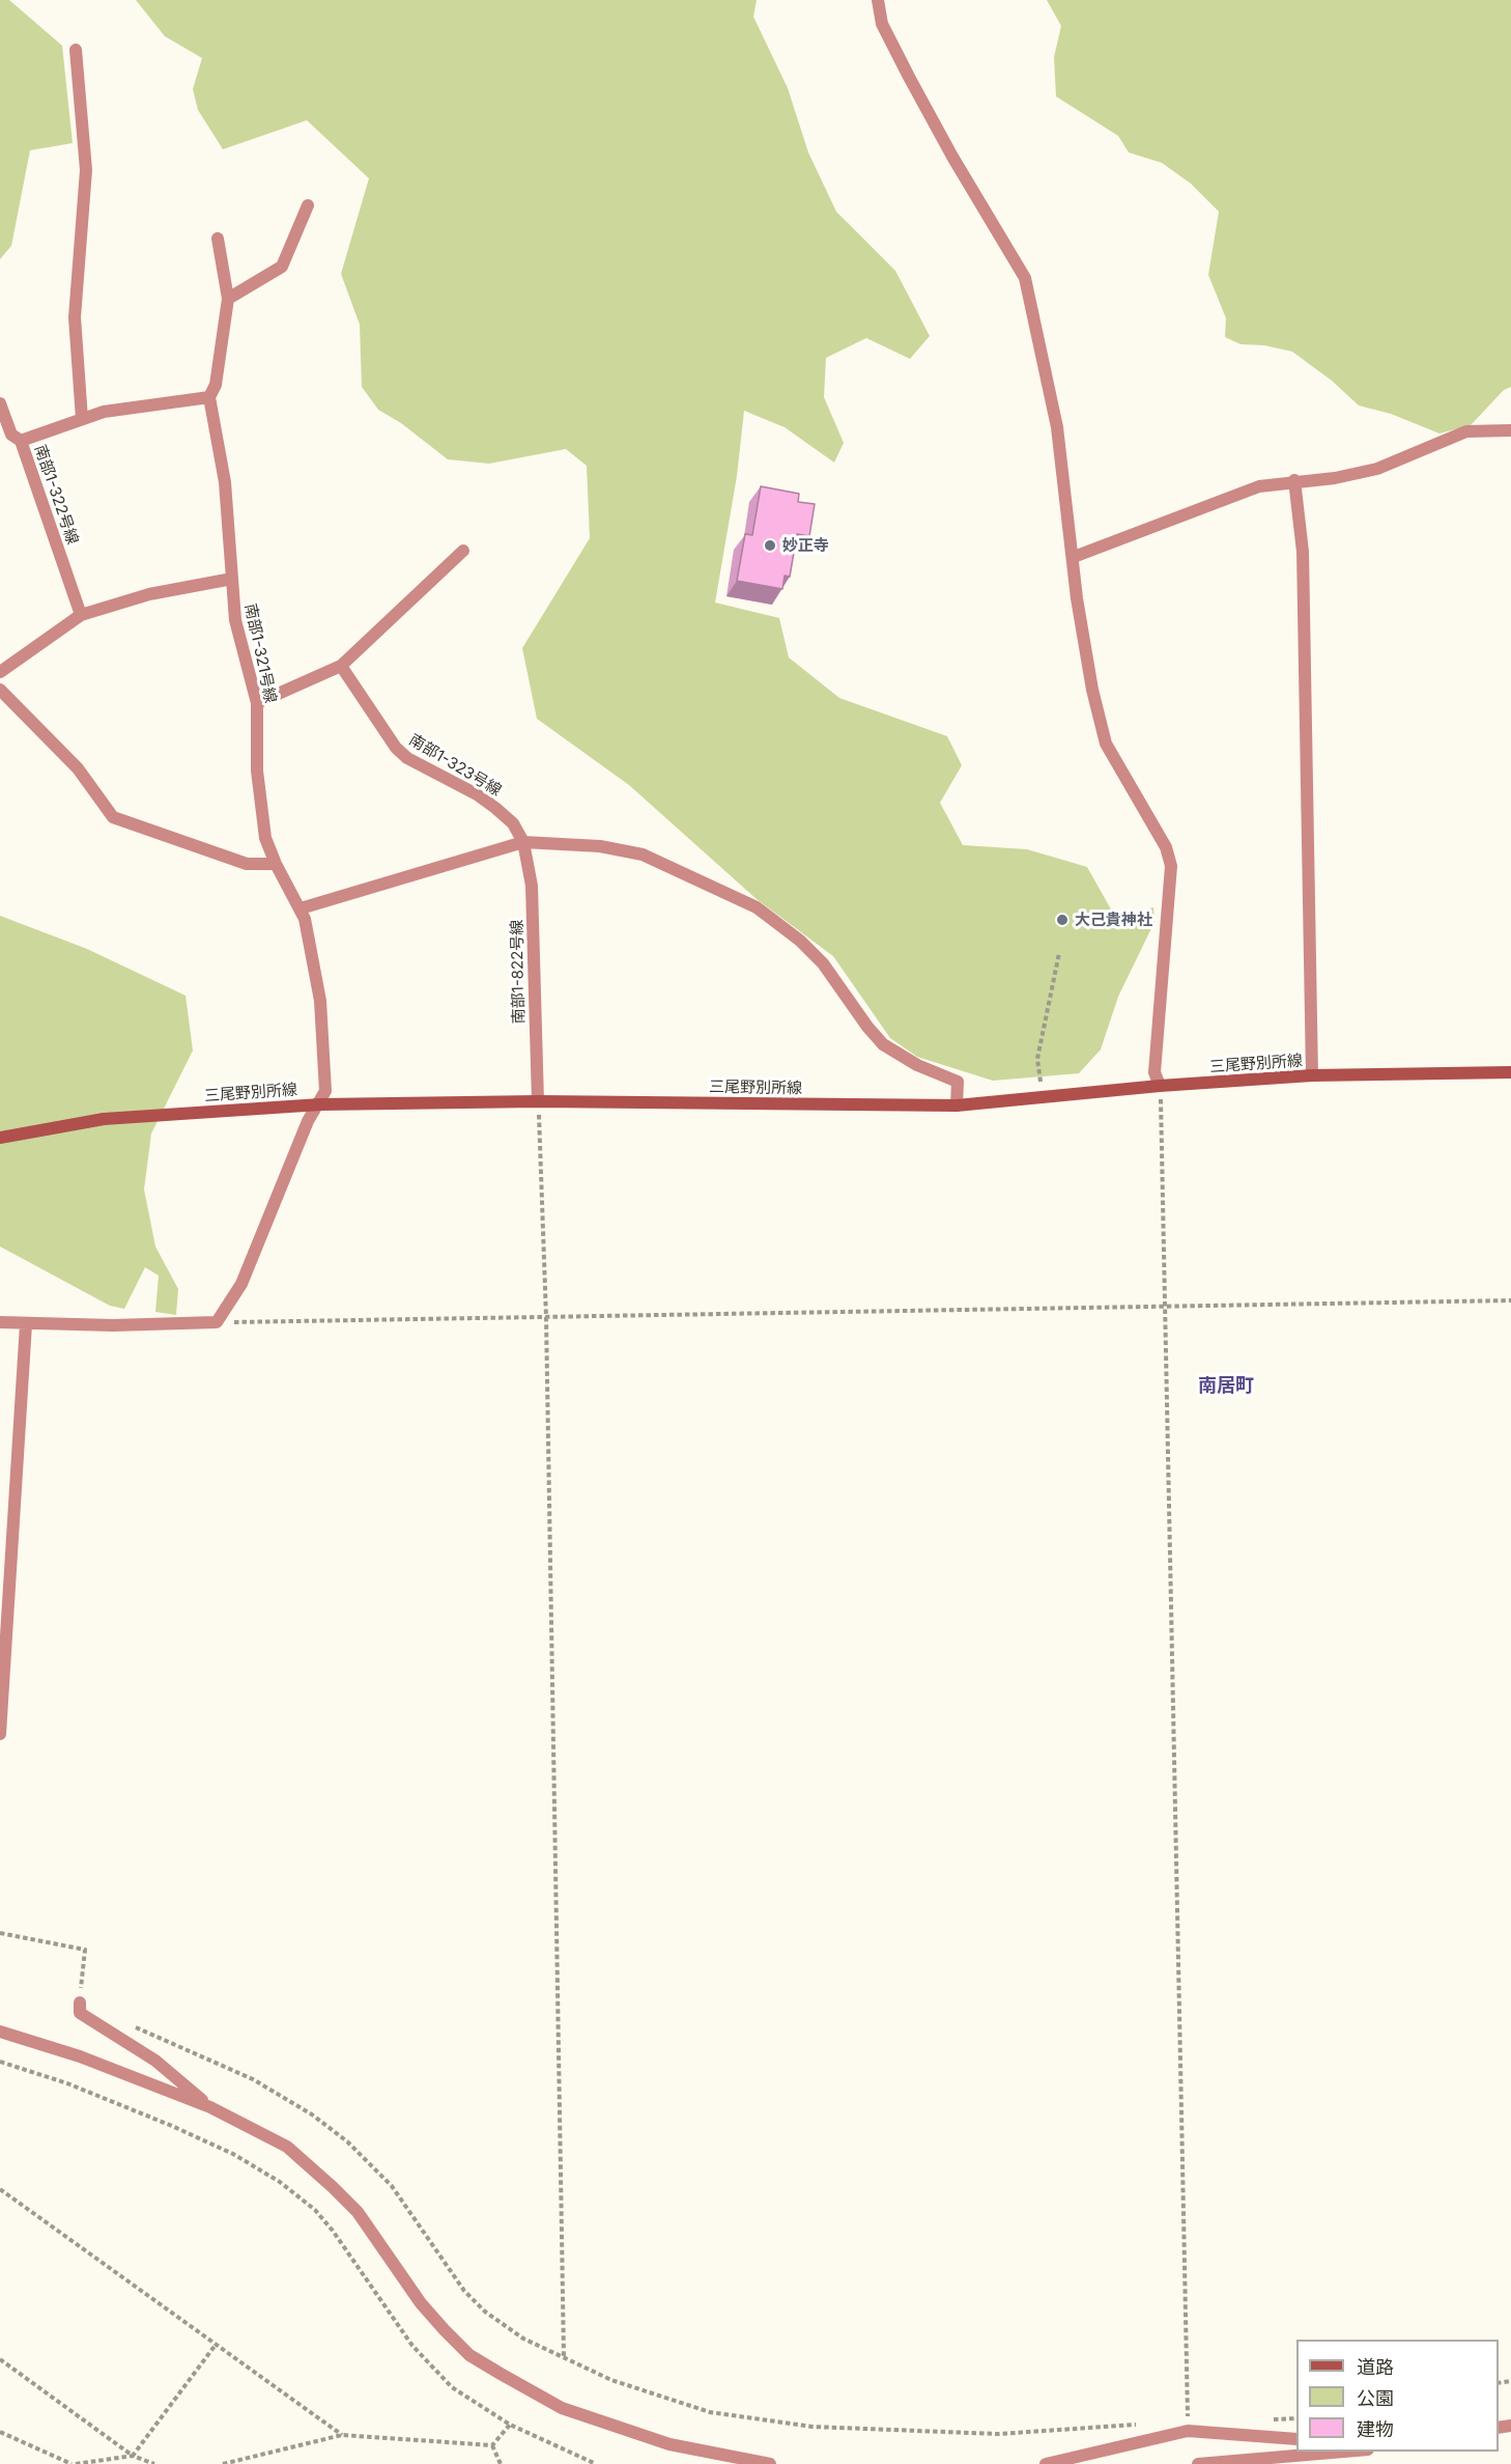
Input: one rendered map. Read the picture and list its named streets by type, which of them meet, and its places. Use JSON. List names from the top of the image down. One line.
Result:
{"streets":{"main road":["三尾野別所線"],"street":["南部1-322号線","南部1-321号線","南部1-323号線","南部1-822号線"]},"crossings":[["南部1-322号線","南部1-321号線"],["南部1-321号線","三尾野別所線"],["南部1-323号線","南部1-822号線"],["南部1-822号線","三尾野別所線"]],"districts":["南居町"],"places":["妙正寺","大己貴神社"],"legend":["道路","公園","建物"]}
